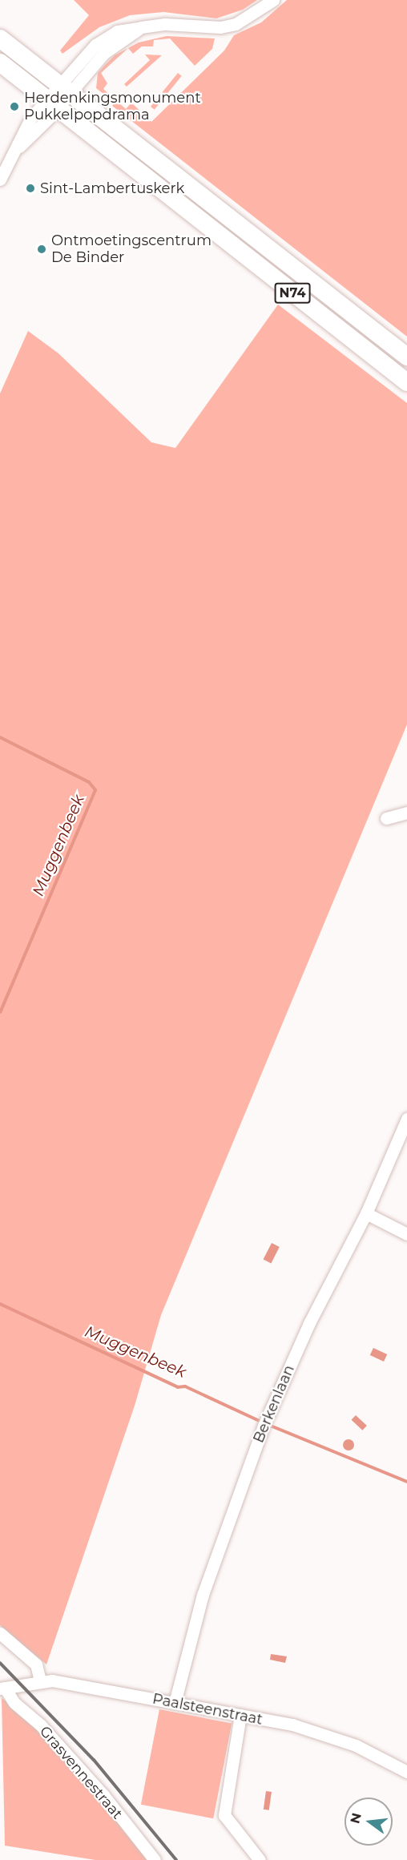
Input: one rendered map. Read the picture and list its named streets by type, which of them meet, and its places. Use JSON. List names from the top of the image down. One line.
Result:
{"streets":{"main road":["N74"],"street":["Berkenlaan","Paalsteenstraat","Grasvennestraat"]},"crossings":[["Berkenlaan","Paalsteenstraat"],["Paalsteenstraat","Grasvennestraat"]],"water":["Muggenbeek"],"places":["Herdenkingsmonument Pukkelpopdrama","Sint-Lambertuskerk","Ontmoetingscentrum De Binder"],"north":"left"}
